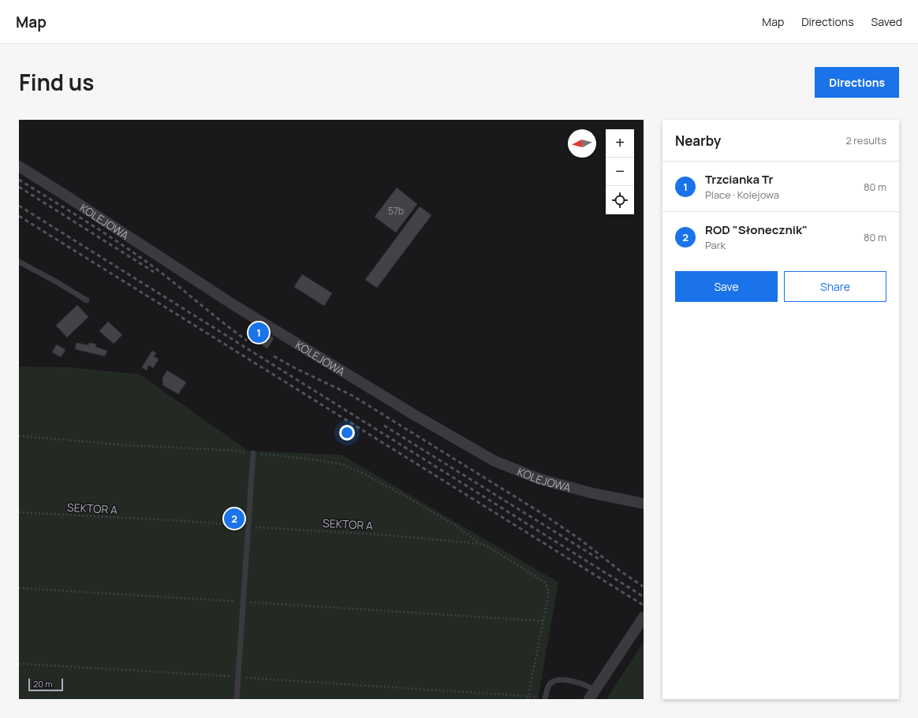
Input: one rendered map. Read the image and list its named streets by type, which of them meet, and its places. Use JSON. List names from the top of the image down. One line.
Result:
{"streets":{"street":["KOLEJOWA"],"path":["SEKTOR A"]},"house_numbers":["57b"],"scale_bar":"20 m","north":"left","page":{"header":"Map","nav":["Map","Directions","Saved"],"title":"Find us","buttons":["Directions",["Save","Share"]],"heading":["Nearby","2 results"],"map_buttons":["+","−"],"list":[{"mark":"1","name":"Trzcianka Tr","note":"Place · Kolejowa","value":"80 m"},{"mark":"2","name":"ROD \"Słonecznik\"","note":"Park","value":"80 m"}],"pins":["1","2"],"scale":"20 m"}}
